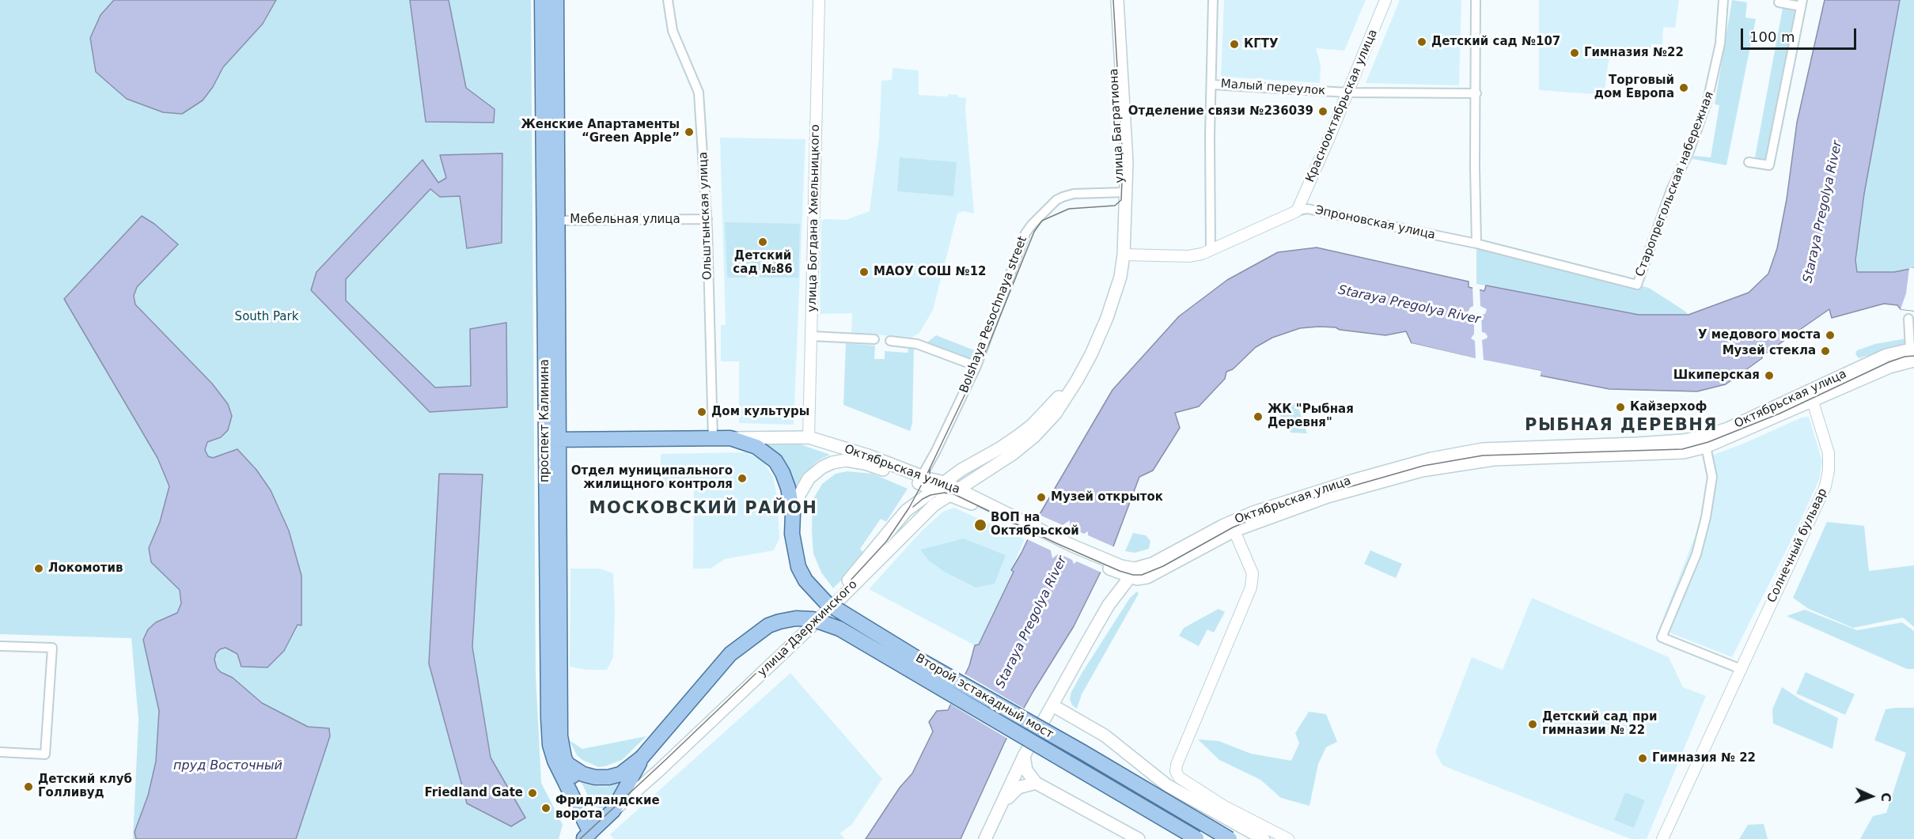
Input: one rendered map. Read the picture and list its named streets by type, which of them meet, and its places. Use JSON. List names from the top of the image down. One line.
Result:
{"streets":{"main road":["улица Багратиона","Октябрьская улица","проспект Калинина","улица Дзержинского","Второй эстакадный мост"],"street":["Малый переулок","Краснооктябрьская улица","Старопрегольская набережная","Ольштынская улица","улица Богдана Хмельницкого","Мебельная улица","Эпроновская улица","Bolshaya Pesochnaya street","Солнечный бульвар"]},"crossings":[["Малый переулок","Краснооктябрьская улица"],["Краснооктябрьская улица","Эпроновская улица"],["улица Багратиона","Эпроновская улица"],["улица Багратиона","Bolshaya Pesochnaya street"],["улица Багратиона","Октябрьская улица"],["улица Багратиона","улица Дзержинского"],["улица Багратиона","Второй эстакадный мост"],["Старопрегольская набережная","Эпроновская улица"],["Ольштынская улица","Мебельная улица"],["Ольштынская улица","Октябрьская улица"],["улица Богдана Хмельницкого","Октябрьская улица"],["Мебельная улица","проспект Калинина"],["Bolshaya Pesochnaya street","Октябрьская улица"],["Bolshaya Pesochnaya street","улица Дзержинского"],["Bolshaya Pesochnaya street","Второй эстакадный мост"],["Октябрьская улица","проспект Калинина"],["Октябрьская улица","Солнечный бульвар"],["Октябрьская улица","улица Дзержинского"],["Октябрьская улица","Второй эстакадный мост"],["проспект Калинина","улица Дзержинского"],["улица Дзержинского","Второй эстакадный мост"]],"districts":["РЫБНАЯ ДЕРЕВНЯ","МОСКОВСКИЙ РАЙОН"],"water":["Staraya Pregolya River","пруд Восточный"],"parks":["South Park"],"places":["Детский сад №107","КГТУ","Гимназия №22","Торговый дом Европа","Отделение связи №236039","Женские Апартаменты “Green Apple”","Детский сад №86","МАОУ СОШ №12","У медового моста","Музей стекла","Шкиперская","Кайзерхоф","Дом культуры","ЖК \"Рыбная Деревня\"","Отдел муниципального жилищного контроля","Музей открыток","ВОП на Октябрьской","Локомотив","Детский сад при гимназии № 22","Гимназия № 22","Детский клуб Голливуд","Friedland Gate","Фридландские ворота"],"scale_bar":"100 m","north":"right"}
